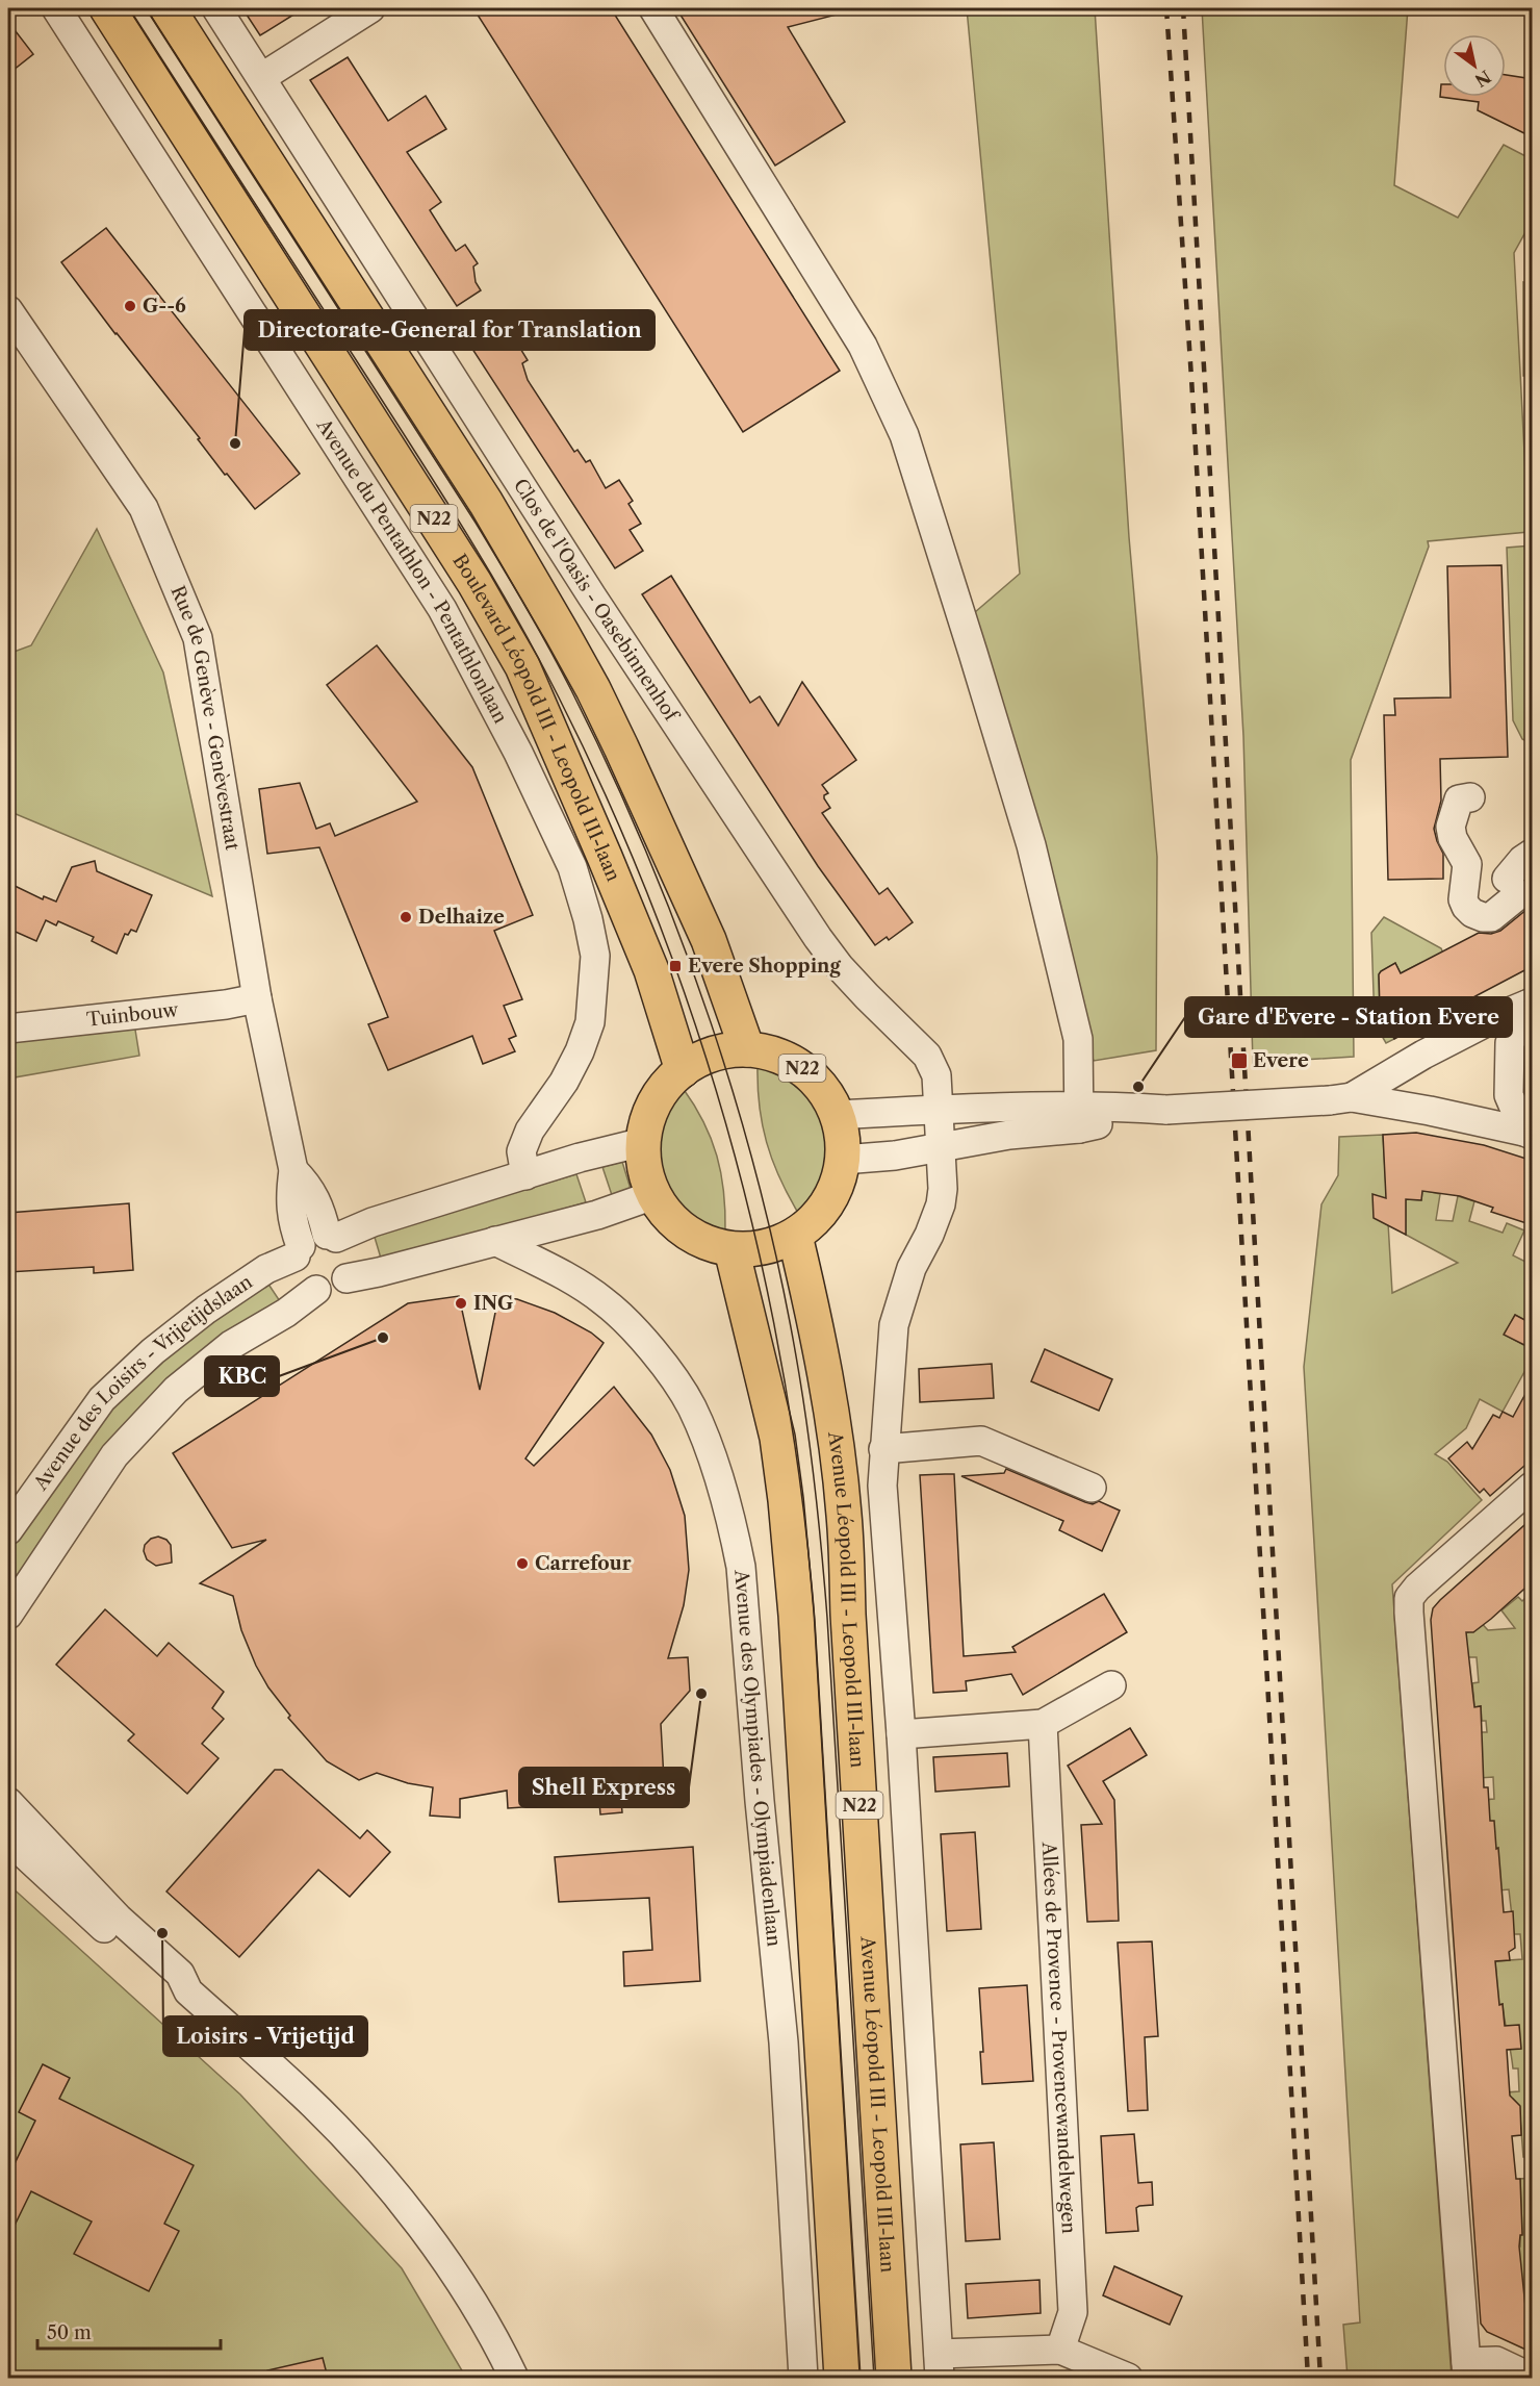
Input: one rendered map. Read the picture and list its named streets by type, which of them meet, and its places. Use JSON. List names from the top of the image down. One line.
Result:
{"streets":{"main road":["N22","Boulevard Léopold III - Leopold III-laan","Avenue Léopold III - Leopold III-laan"],"street":["Avenue du Pentathlon - Pentathlonlaan","Clos de l'Oasis - Oasebinnenhof","Rue de Genève - Genèvestraat","Tuinbouw","Avenue des Loisirs - Vrijetijdslaan","Avenue des Olympiades - Olympiadenlaan","Allées de Provence - Provencewandelwegen"]},"crossings":[["N22","Boulevard Léopold III - Leopold III-laan"],["N22","Avenue Léopold III - Leopold III-laan"],["Rue de Genève - Genèvestraat","Tuinbouw"],["Rue de Genève - Genèvestraat","Avenue des Loisirs - Vrijetijdslaan"],["Boulevard Léopold III - Leopold III-laan","Avenue Léopold III - Leopold III-laan"]],"places":{"other":["G--6","Directorate-General for Translation","Delhaize","Gare d'Evere - Station Evere","ING","KBC","Carrefour","Shell Express","Loisirs - Vrijetijd"],"transit":["Evere Shopping","Evere"]},"scale_bar":"50 m","north":"bottom right"}
